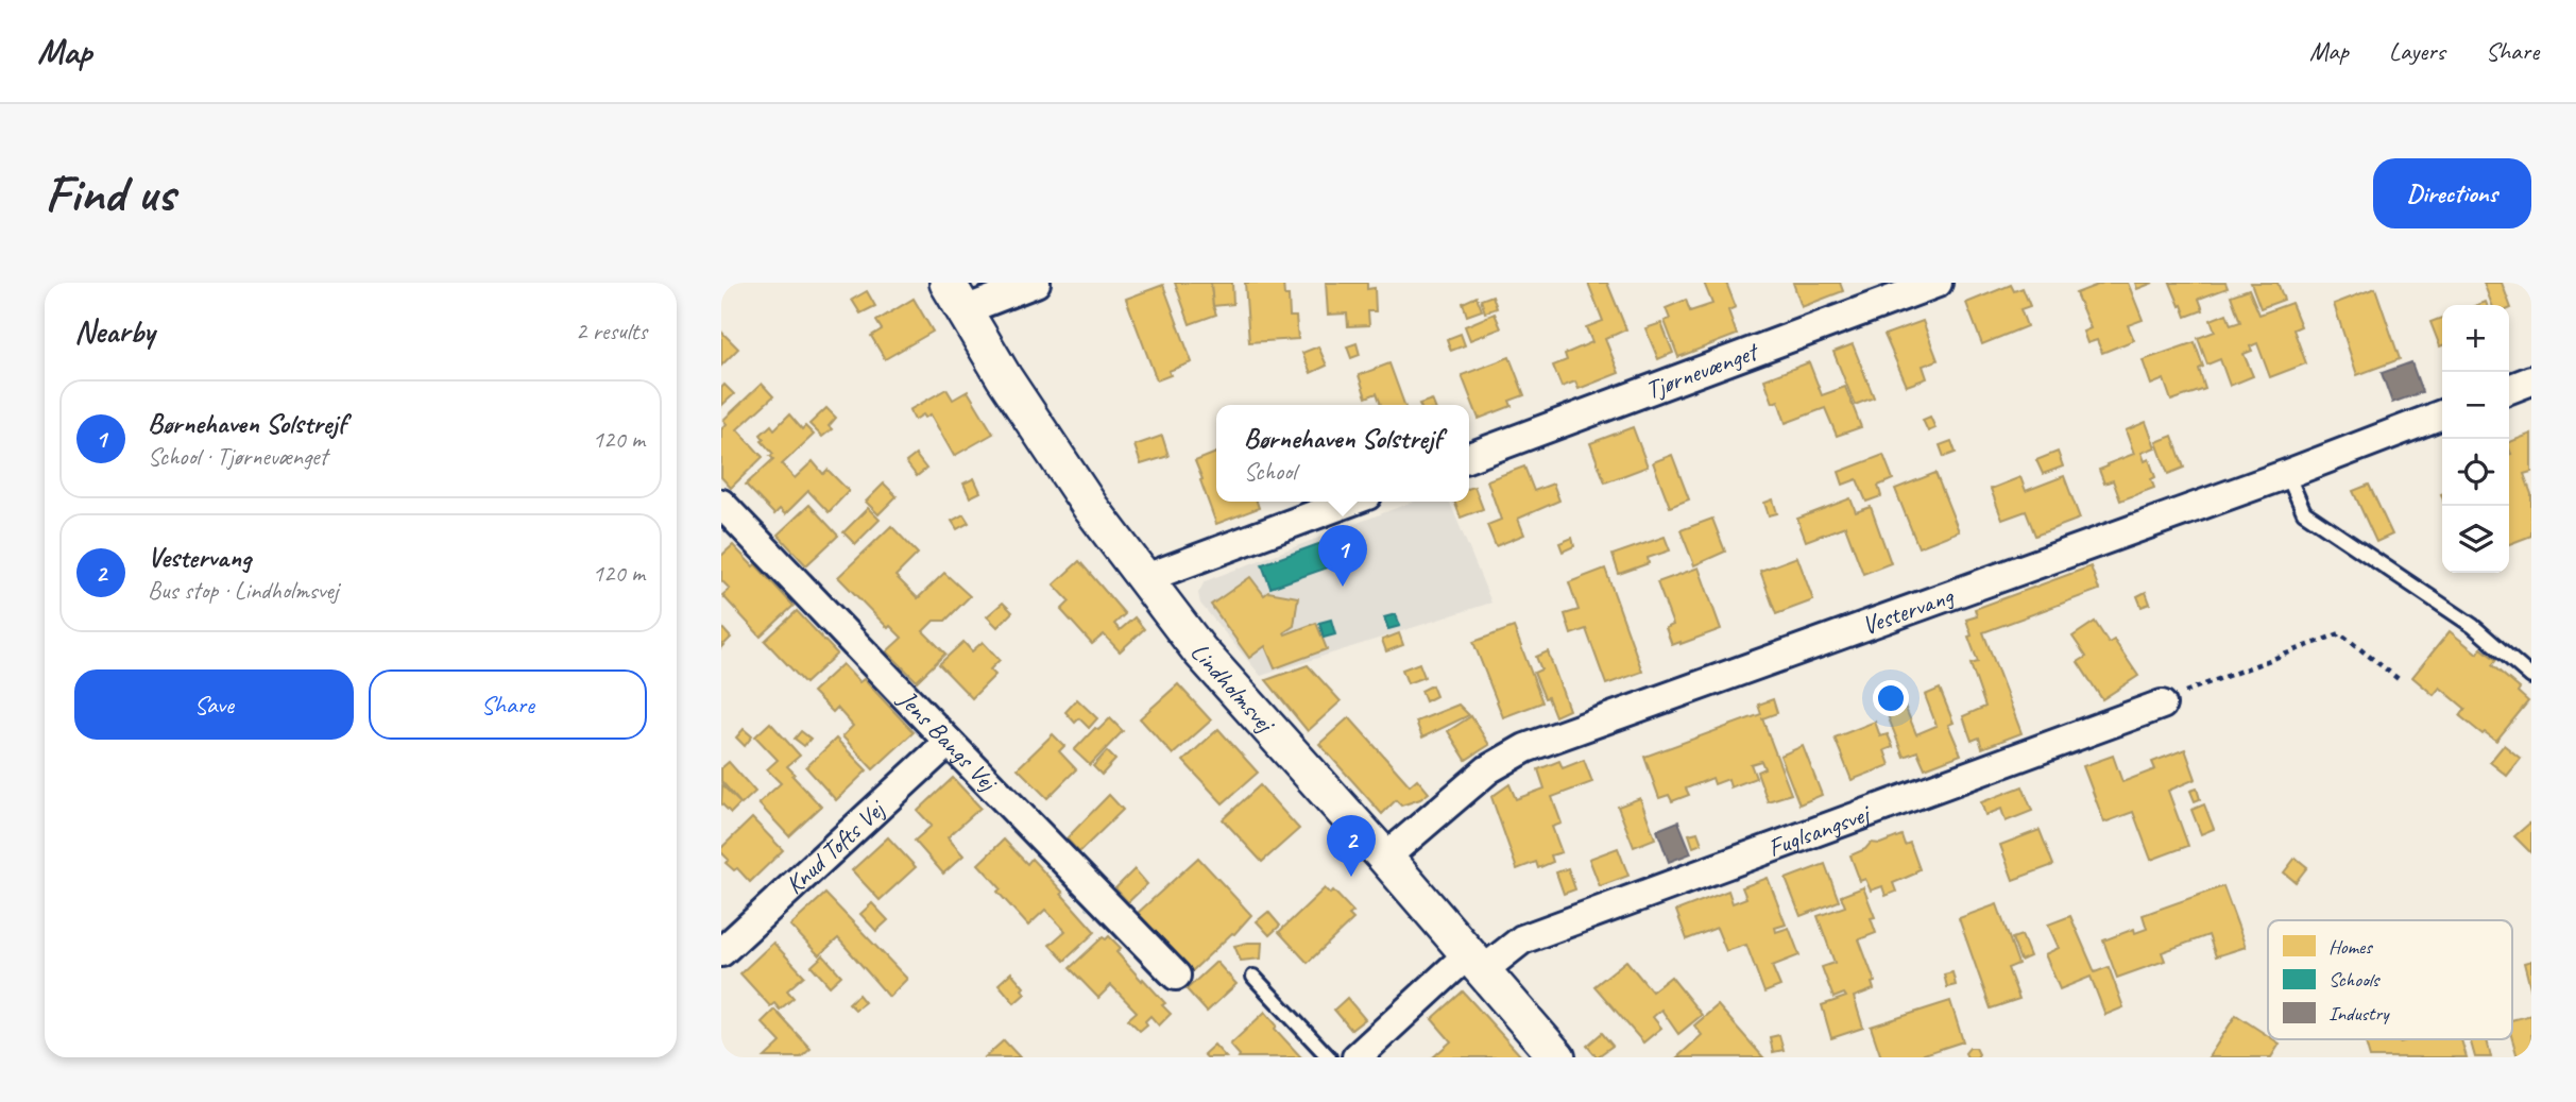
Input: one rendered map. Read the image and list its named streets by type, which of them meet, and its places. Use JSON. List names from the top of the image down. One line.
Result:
{"streets":{"street":["Tjørnevænget","Vestervang","Lindholmsvej","Jens Bangs Vej","Fuglsangsvej","Knud Tofts Vej"]},"crossings":[["Vestervang","Lindholmsvej"],["Lindholmsvej","Fuglsangsvej"],["Jens Bangs Vej","Knud Tofts Vej"]],"legend":["Homes","Schools","Industry"],"page":{"header":"Map","nav":["Map","Layers","Share"],"buttons":["Directions",["Save","Share"]],"title":"Find us","heading":["Nearby","2 results"],"map_buttons":["+","−"],"list":[{"mark":"1","name":"Børnehaven Solstrejf","note":"School · Tjørnevænget","value":"120 m"},{"mark":"2","name":"Vestervang","note":"Bus stop · Lindholmsvej","value":"120 m"}],"popup":["Børnehaven Solstrejf","School"],"pins":["1","2"]}}
